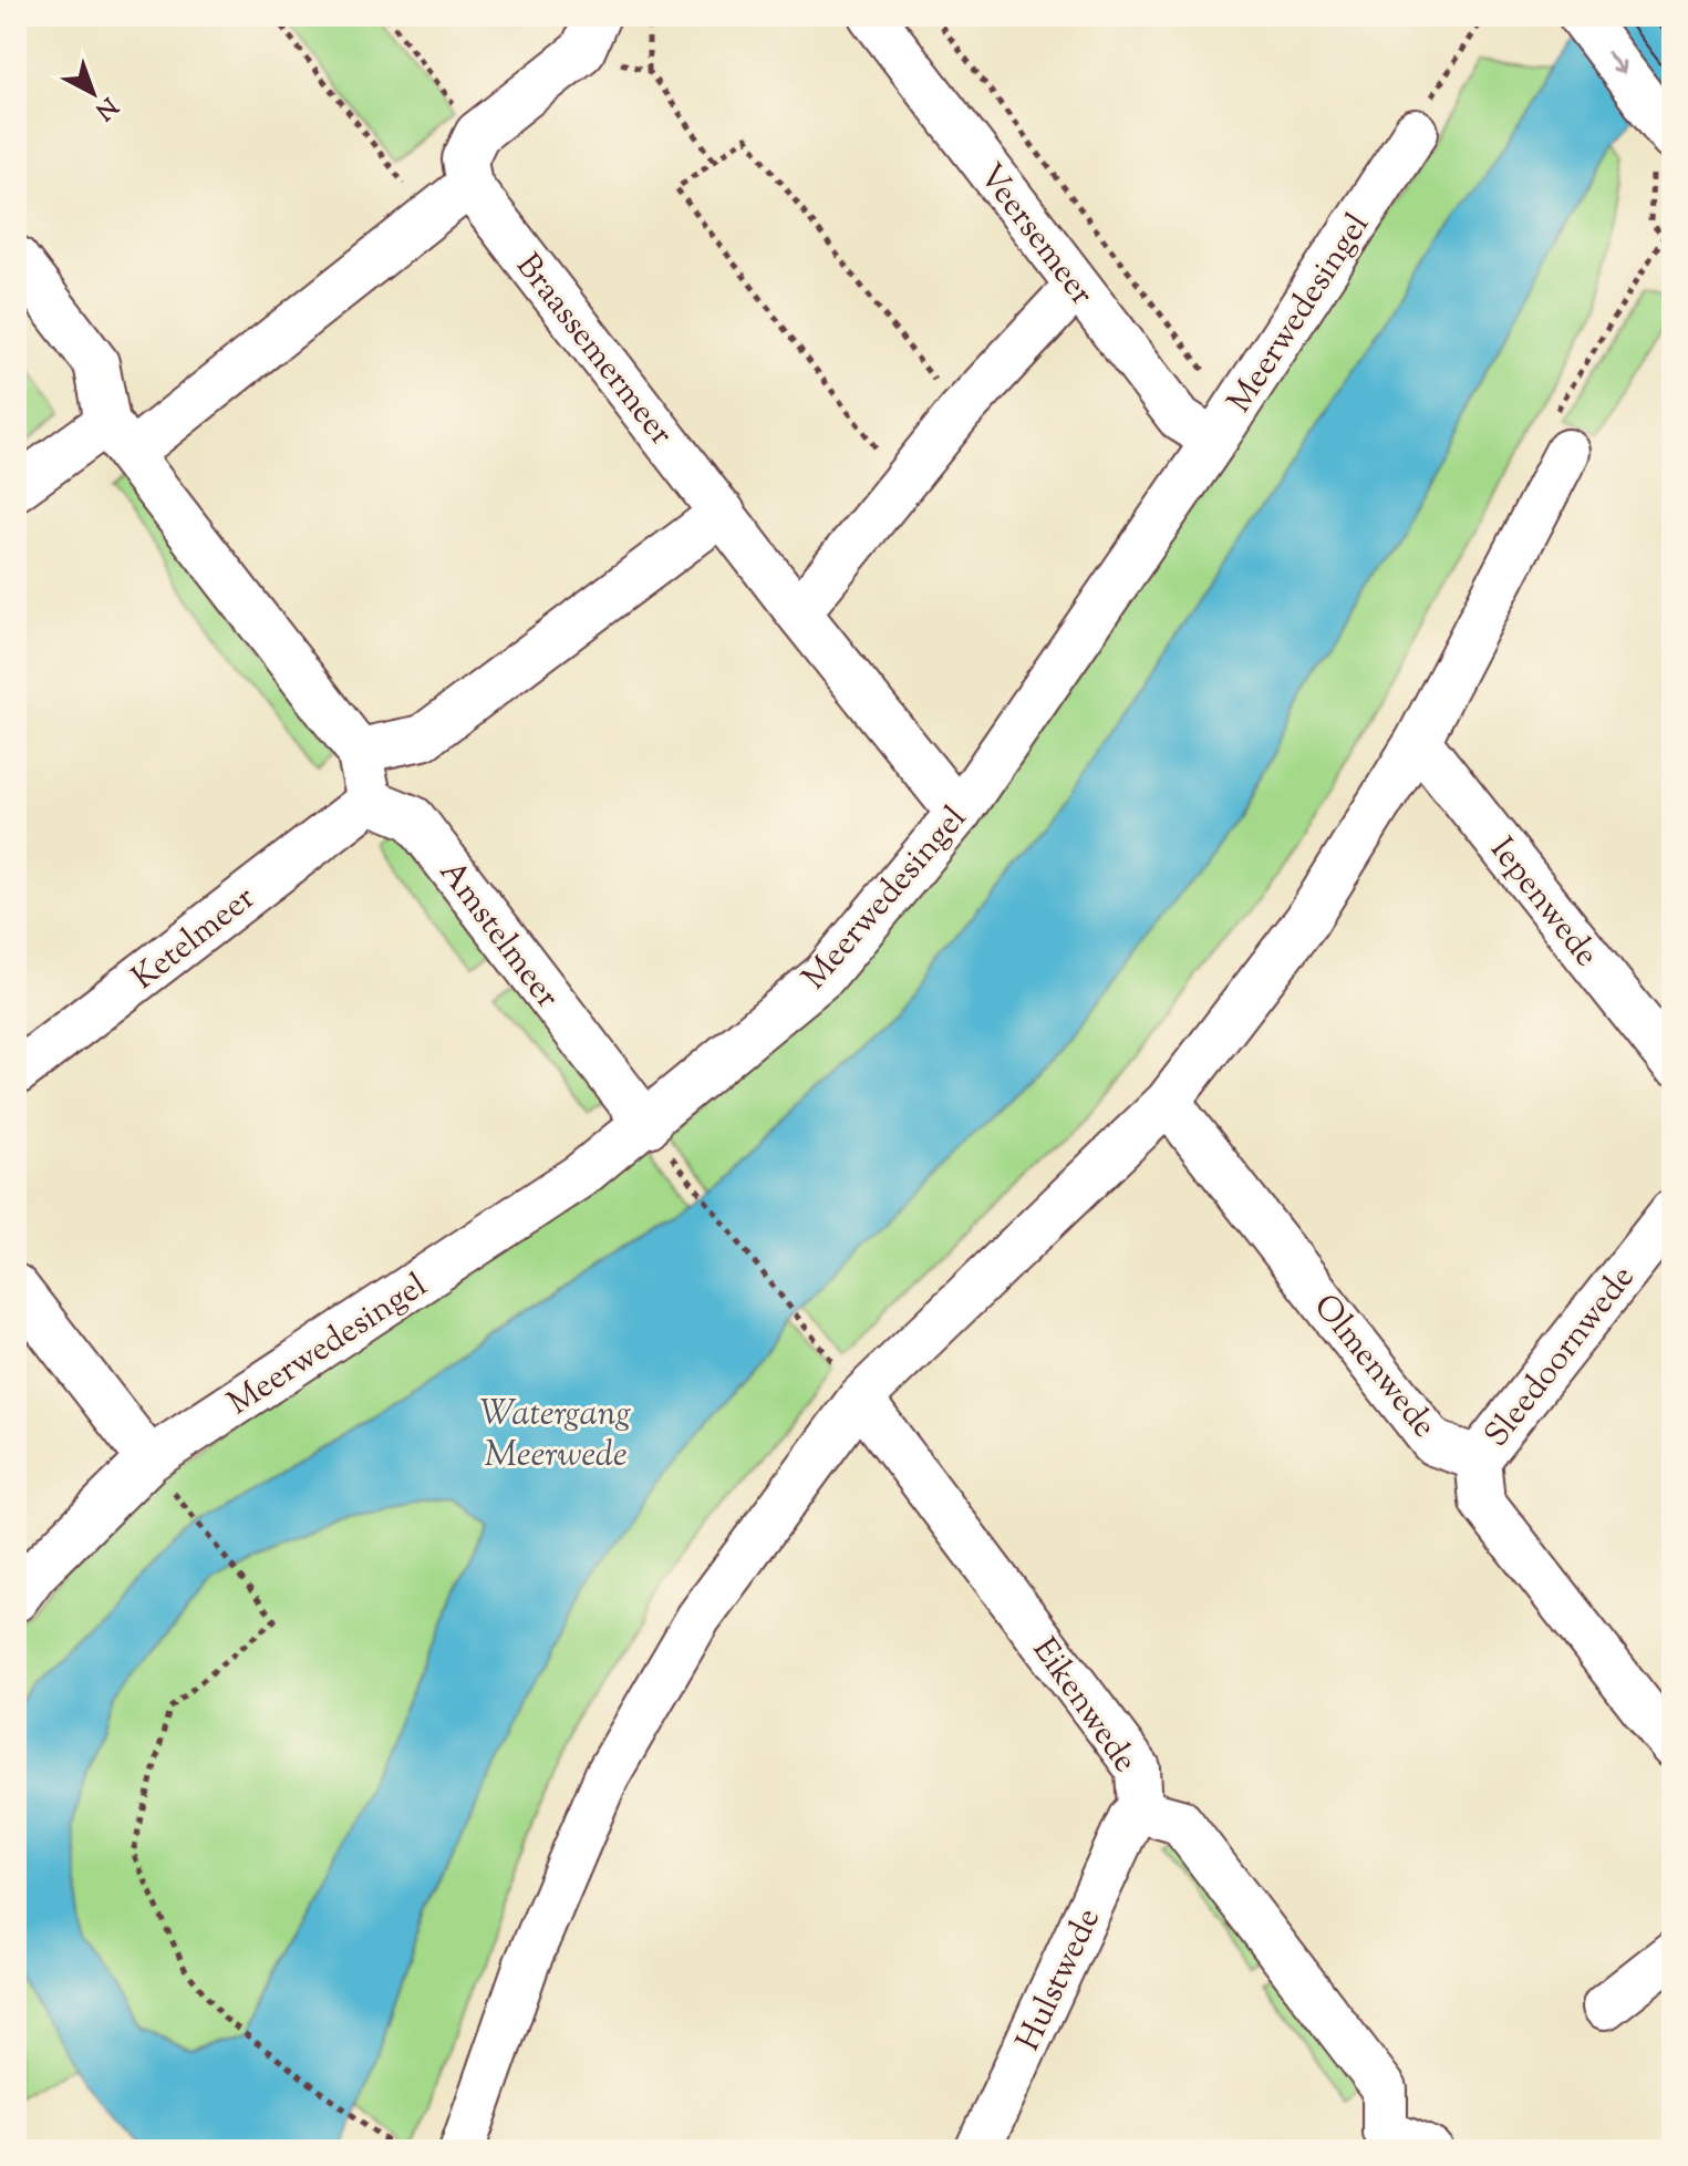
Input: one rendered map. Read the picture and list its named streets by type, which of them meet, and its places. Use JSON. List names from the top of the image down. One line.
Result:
{"streets":{"street":["Veersemeer","Meerwedesingel","Braassemermeer","Iepenwede","Amstelmeer","Ketelmeer","Sleedoornwede","Olmenwede","Eikenwede","Hulstwede"]},"crossings":[["Veersemeer","Meerwedesingel"],["Meerwedesingel","Braassemermeer"],["Meerwedesingel","Amstelmeer"],["Amstelmeer","Ketelmeer"],["Sleedoornwede","Olmenwede"],["Eikenwede","Hulstwede"]],"water":["Watergang Meerwede"],"north":"bottom right"}
